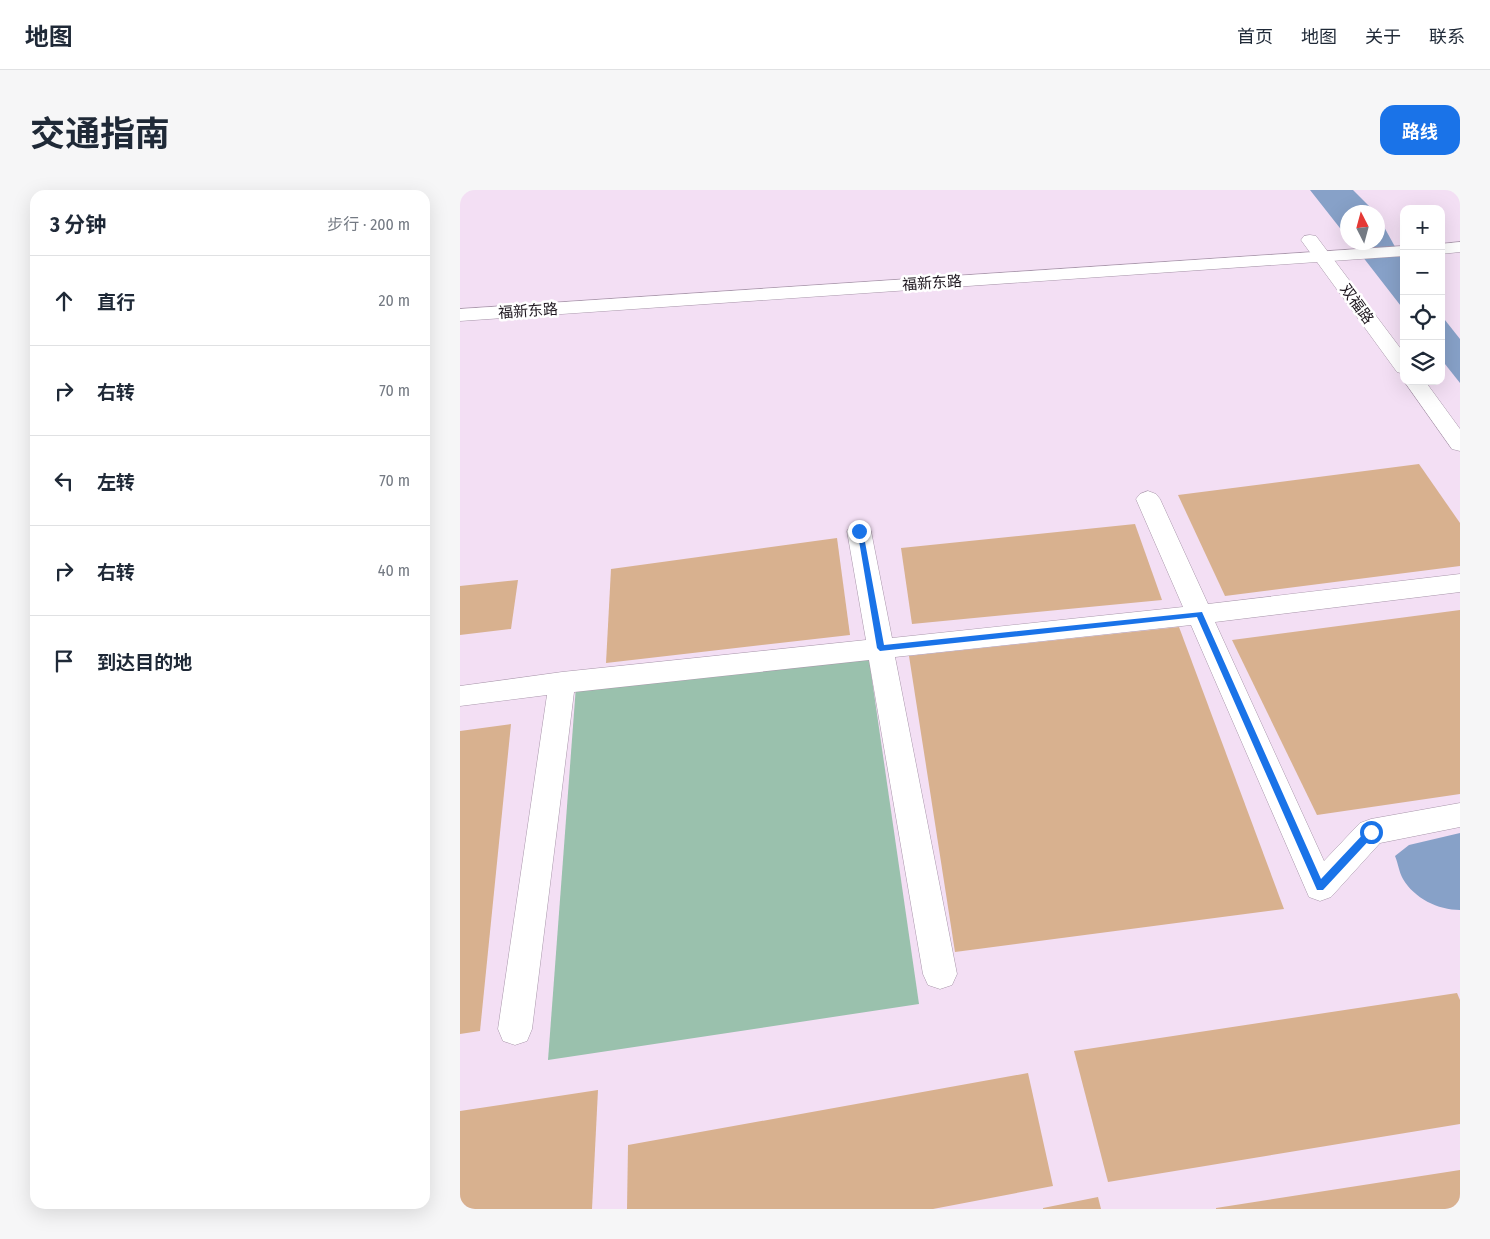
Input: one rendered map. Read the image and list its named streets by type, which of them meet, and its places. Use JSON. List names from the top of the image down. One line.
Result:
{"streets":{"main road":["福新东路","双福路"]},"crossings":[["福新东路","双福路"]],"north":"top","page":{"header":"地图","nav":["首页","地图","关于","联系"],"title":"交通指南","buttons":"路线","heading":["3 分钟","步行 · 200 m"],"map_buttons":["+","−"],"list":[["直行","20 m"],["右转","70 m"],["左转","70 m"],["右转","40 m"],"到达目的地"]}}
